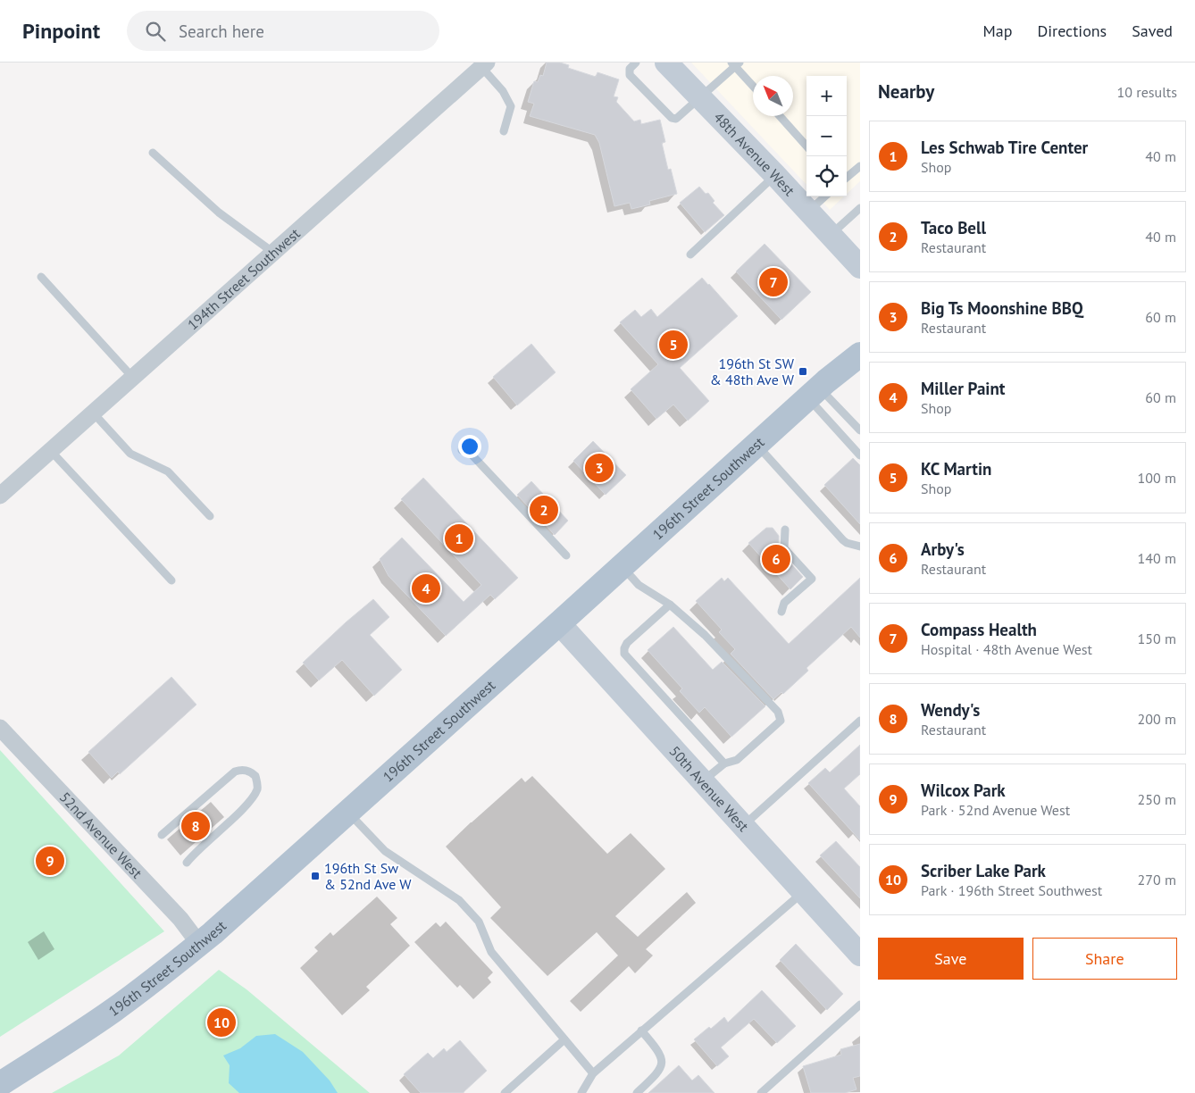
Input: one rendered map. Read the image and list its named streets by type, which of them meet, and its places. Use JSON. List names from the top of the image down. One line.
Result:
{"streets":{"main road":["196th Street Southwest"],"street":["48th Avenue West","194th Street Southwest","50th Avenue West","52nd Avenue West"]},"crossings":[["196th Street Southwest","50th Avenue West"],["196th Street Southwest","52nd Avenue West"]],"places":{"transit":["196th St SW & 48th Ave W","196th St Sw & 52nd Ave W"]},"north":"top left","page":{"header":"Pinpoint","search":"Search here","nav":["Map","Directions","Saved"],"heading":["Nearby","10 results"],"map_buttons":["+","−"],"list":[{"mark":"1","name":"Les Schwab Tire Center","note":"Shop","value":"40 m"},{"mark":"2","name":"Taco Bell","note":"Restaurant","value":"40 m"},{"mark":"3","name":"Big Ts Moonshine BBQ","note":"Restaurant","value":"60 m"},{"mark":"4","name":"Miller Paint","note":"Shop","value":"60 m"},{"mark":"5","name":"KC Martin","note":"Shop","value":"100 m"},{"mark":"6","name":"Arby's","note":"Restaurant","value":"140 m"},{"mark":"7","name":"Compass Health","note":"Hospital · 48th Avenue West","value":"150 m"},{"mark":"8","name":"Wendy's","note":"Restaurant","value":"200 m"},{"mark":"9","name":"Wilcox Park","note":"Park · 52nd Avenue West","value":"250 m"},{"mark":"10","name":"Scriber Lake Park","note":"Park · 196th Street Southwest","value":"270 m"}],"pins":["7","5","3","2","1","6","4","8","9","10"],"buttons":["Save","Share"]}}
